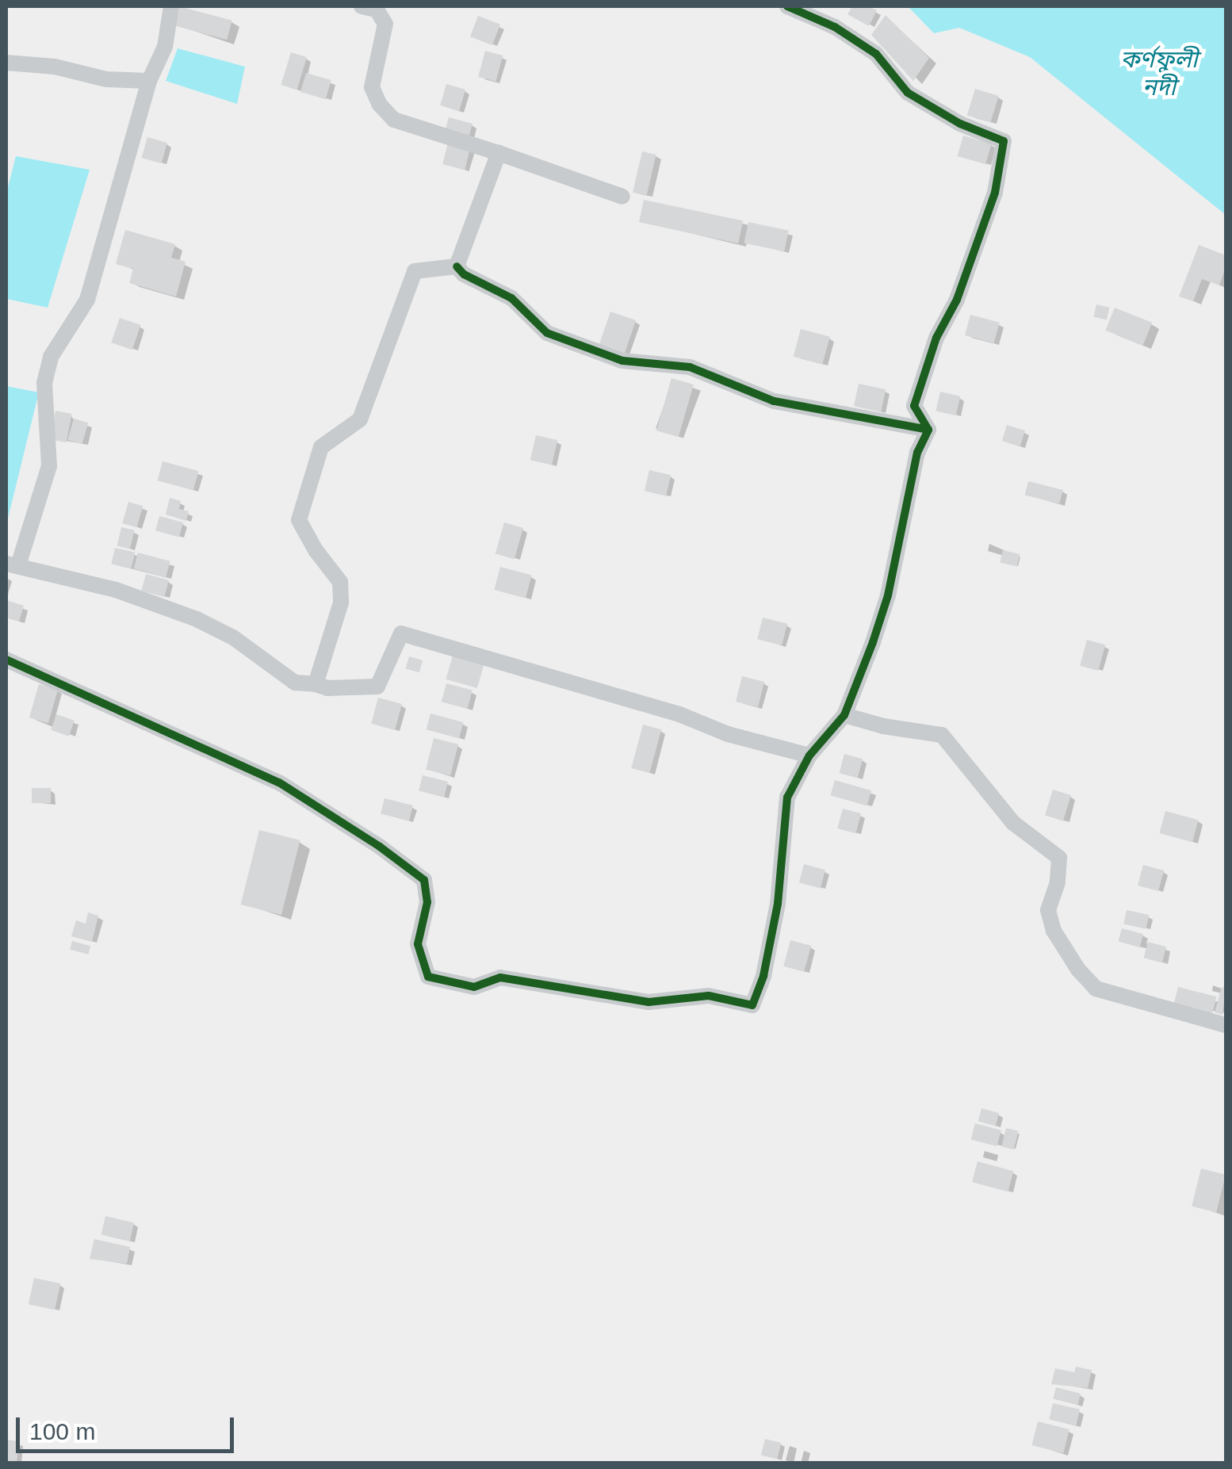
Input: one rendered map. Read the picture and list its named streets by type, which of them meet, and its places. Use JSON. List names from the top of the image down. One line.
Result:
{"water":["কর্ণফুলী নদী"],"scale_bar":"100 m"}
